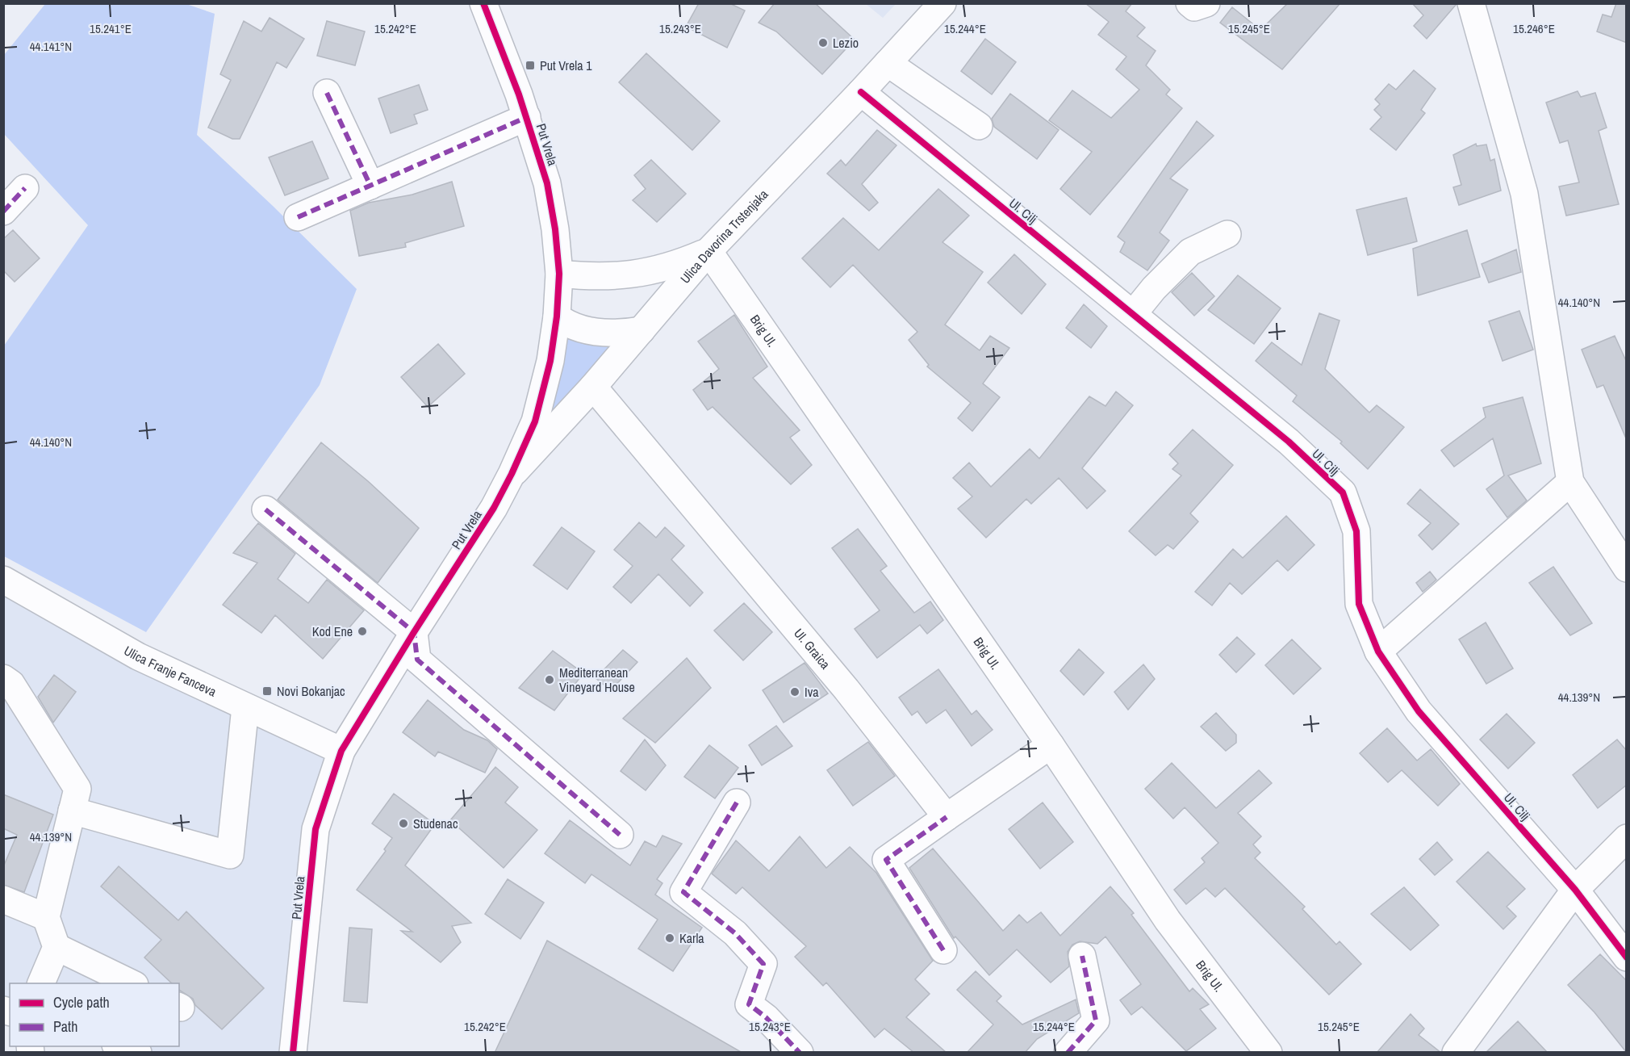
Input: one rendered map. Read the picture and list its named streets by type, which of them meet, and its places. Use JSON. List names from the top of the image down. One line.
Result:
{"streets":{"street":["Put Vrela","Ul. Cilj","Ulica Davorina Trstenjaka","Brig Ul.","Ul. Graica","Ulica Franje Fanceva"]},"crossings":[["Put Vrela","Ulica Davorina Trstenjaka"],["Put Vrela","Ulica Franje Fanceva"],["Ul. Cilj","Ulica Davorina Trstenjaka"],["Ulica Davorina Trstenjaka","Brig Ul."],["Ulica Davorina Trstenjaka","Ul. Graica"]],"places":{"other":["Lezio","Kod Ene","Mediterranean Vineyard House","Iva","Studenac","Karla"],"transit":["Put Vrela 1","Novi Bokanjac"]},"legend":["Cycle path","Path"],"coordinates":["15.241°E","15.242°E","15.243°E","15.244°E","15.245°E","15.246°E","44.141°N","44.140°N","44.139°N"]}
